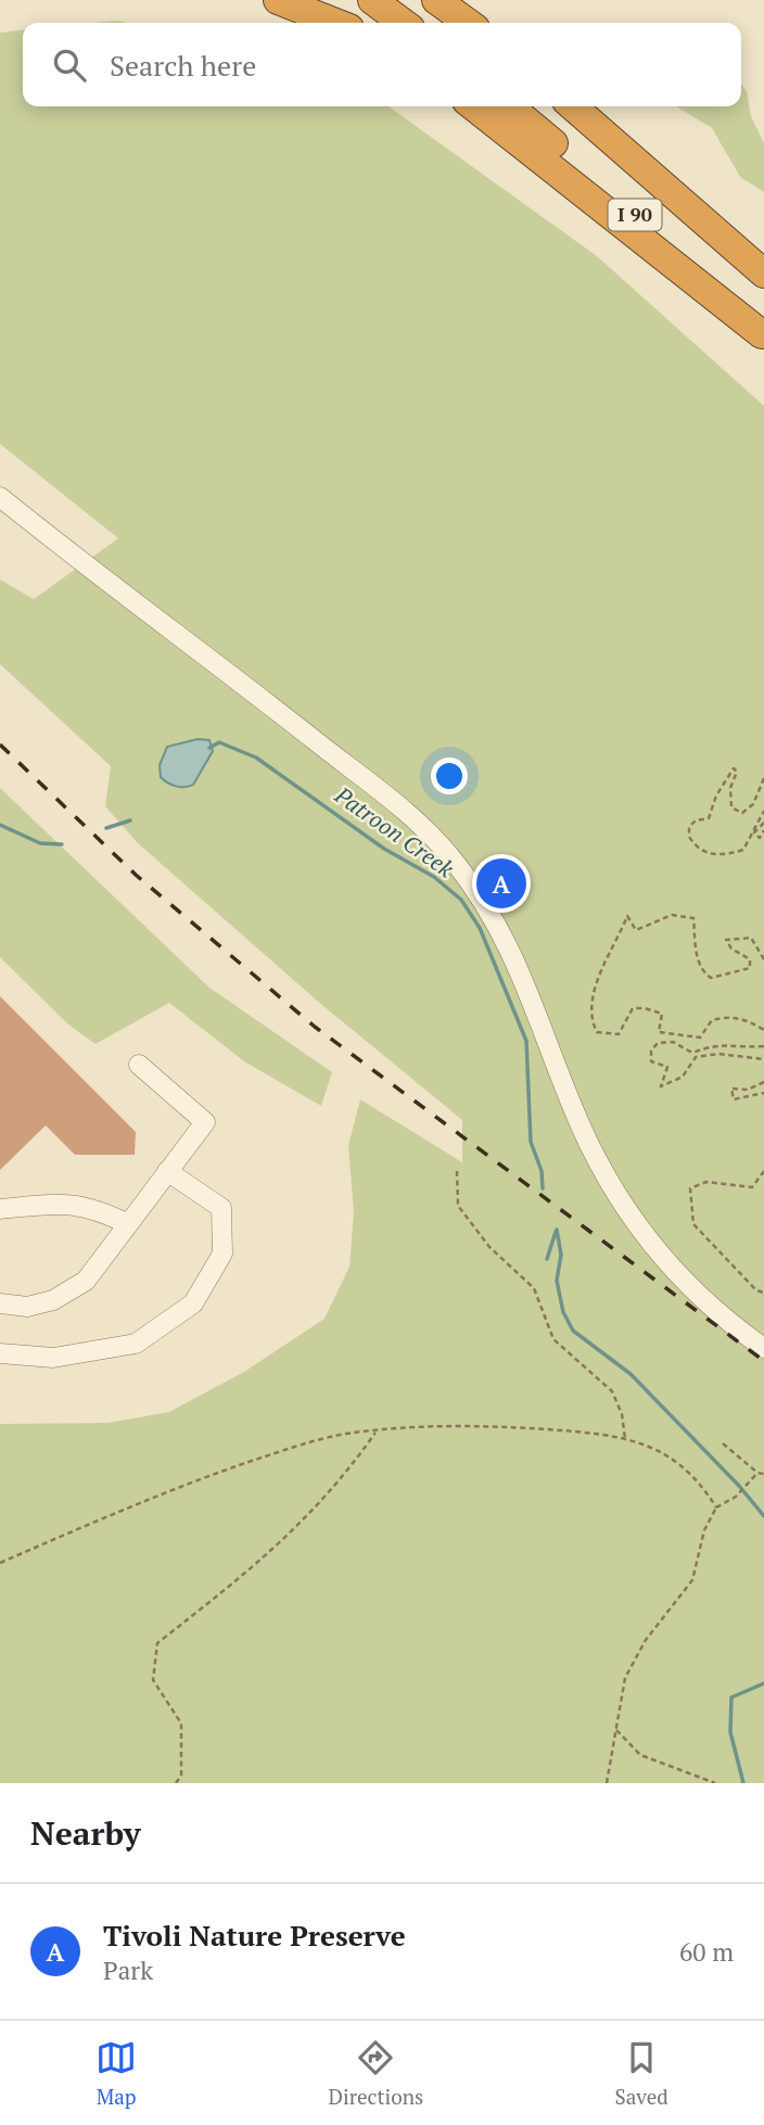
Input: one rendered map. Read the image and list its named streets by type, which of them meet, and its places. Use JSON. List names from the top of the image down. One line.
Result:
{"streets":{"highway":["I 90"]},"water":["Patroon Creek"],"page":{"search":"Search here","pins":"A","heading":"Nearby","list":[{"mark":"A","name":"Tivoli Nature Preserve","note":"Park","value":"60 m"}],"nav":["Map","Directions","Saved"]}}
